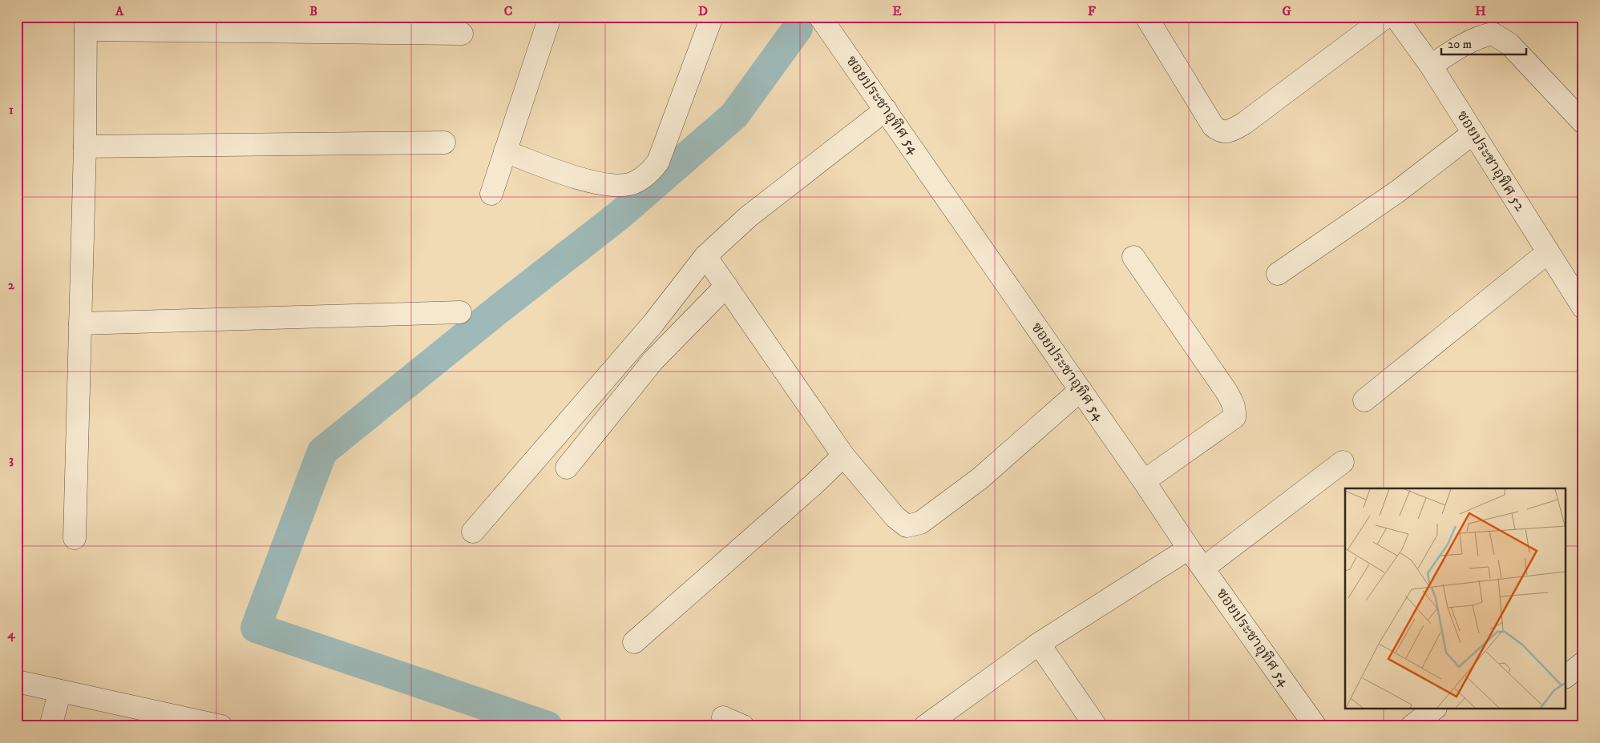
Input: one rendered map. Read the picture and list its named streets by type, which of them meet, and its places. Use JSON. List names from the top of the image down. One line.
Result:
{"streets":{"street":["ซอยประชาอุทิศ 54","ซอยประชาอุทิศ 52"]},"scale_bar":"20 m","grid":{"columns":["A","B","C","D","E","F","G","H"],"rows":["1","2","3","4"]}}
